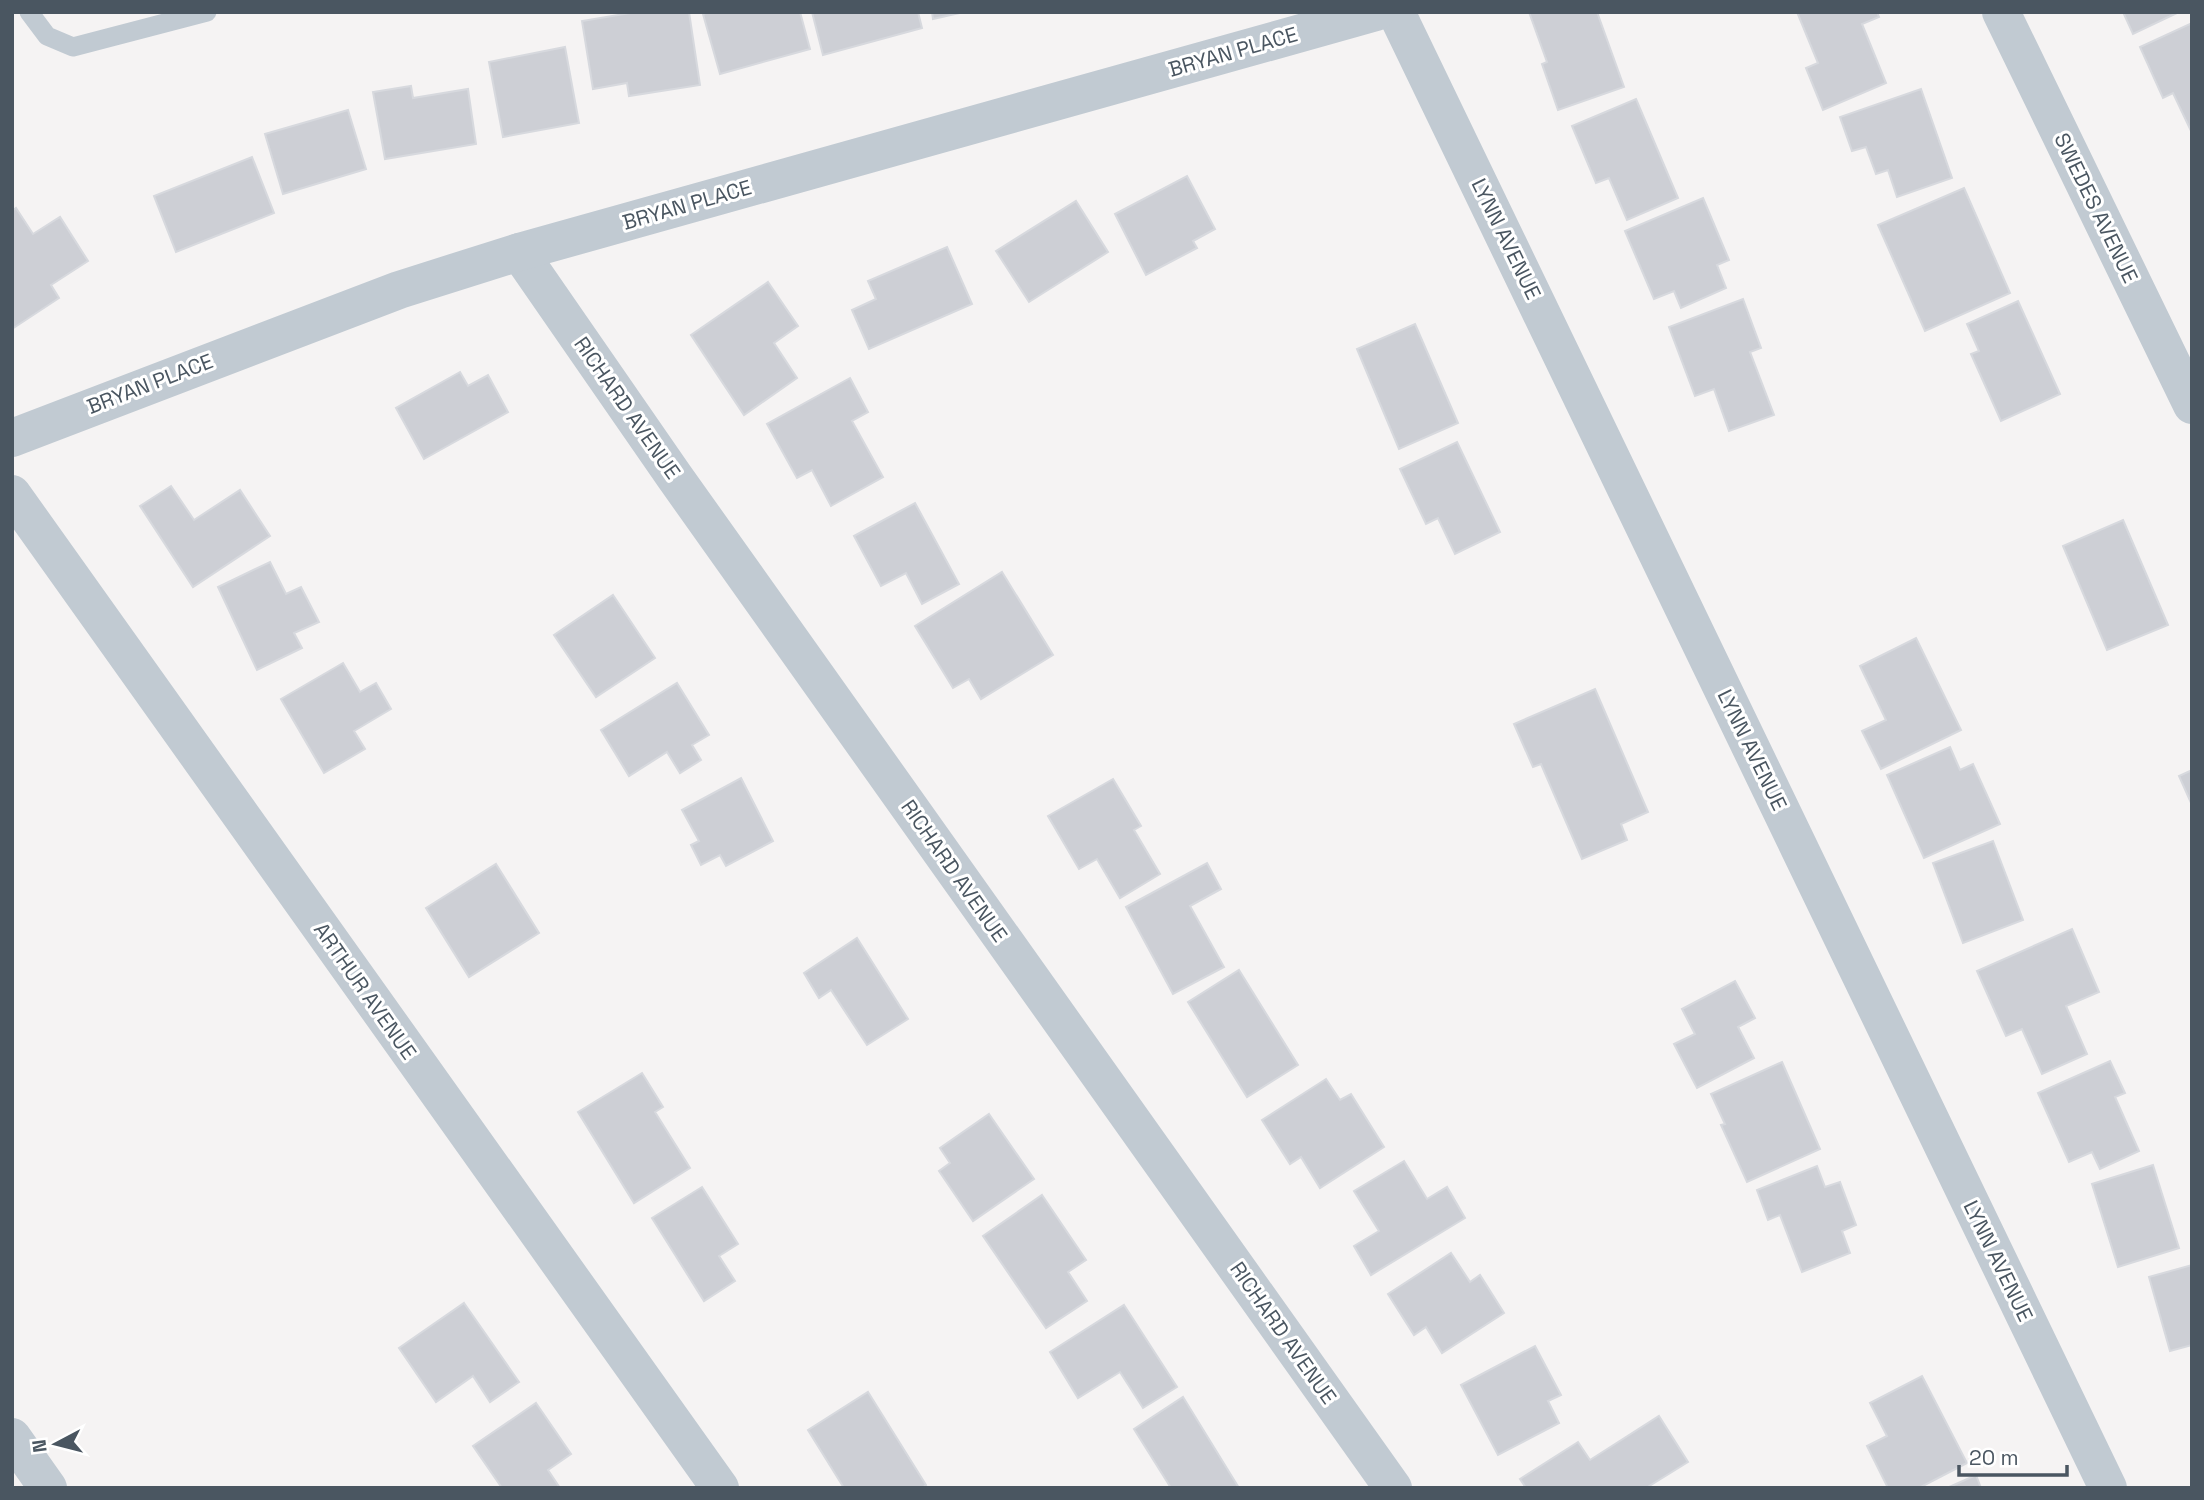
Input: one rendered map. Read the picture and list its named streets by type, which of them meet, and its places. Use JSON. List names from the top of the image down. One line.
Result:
{"streets":{"street":["BRYAN PLACE","SWEDES AVENUE","LYNN AVENUE","RICHARD AVENUE","ARTHUR AVENUE"]},"crossings":[["BRYAN PLACE","RICHARD AVENUE"]],"scale_bar":"20 m","north":"left"}
